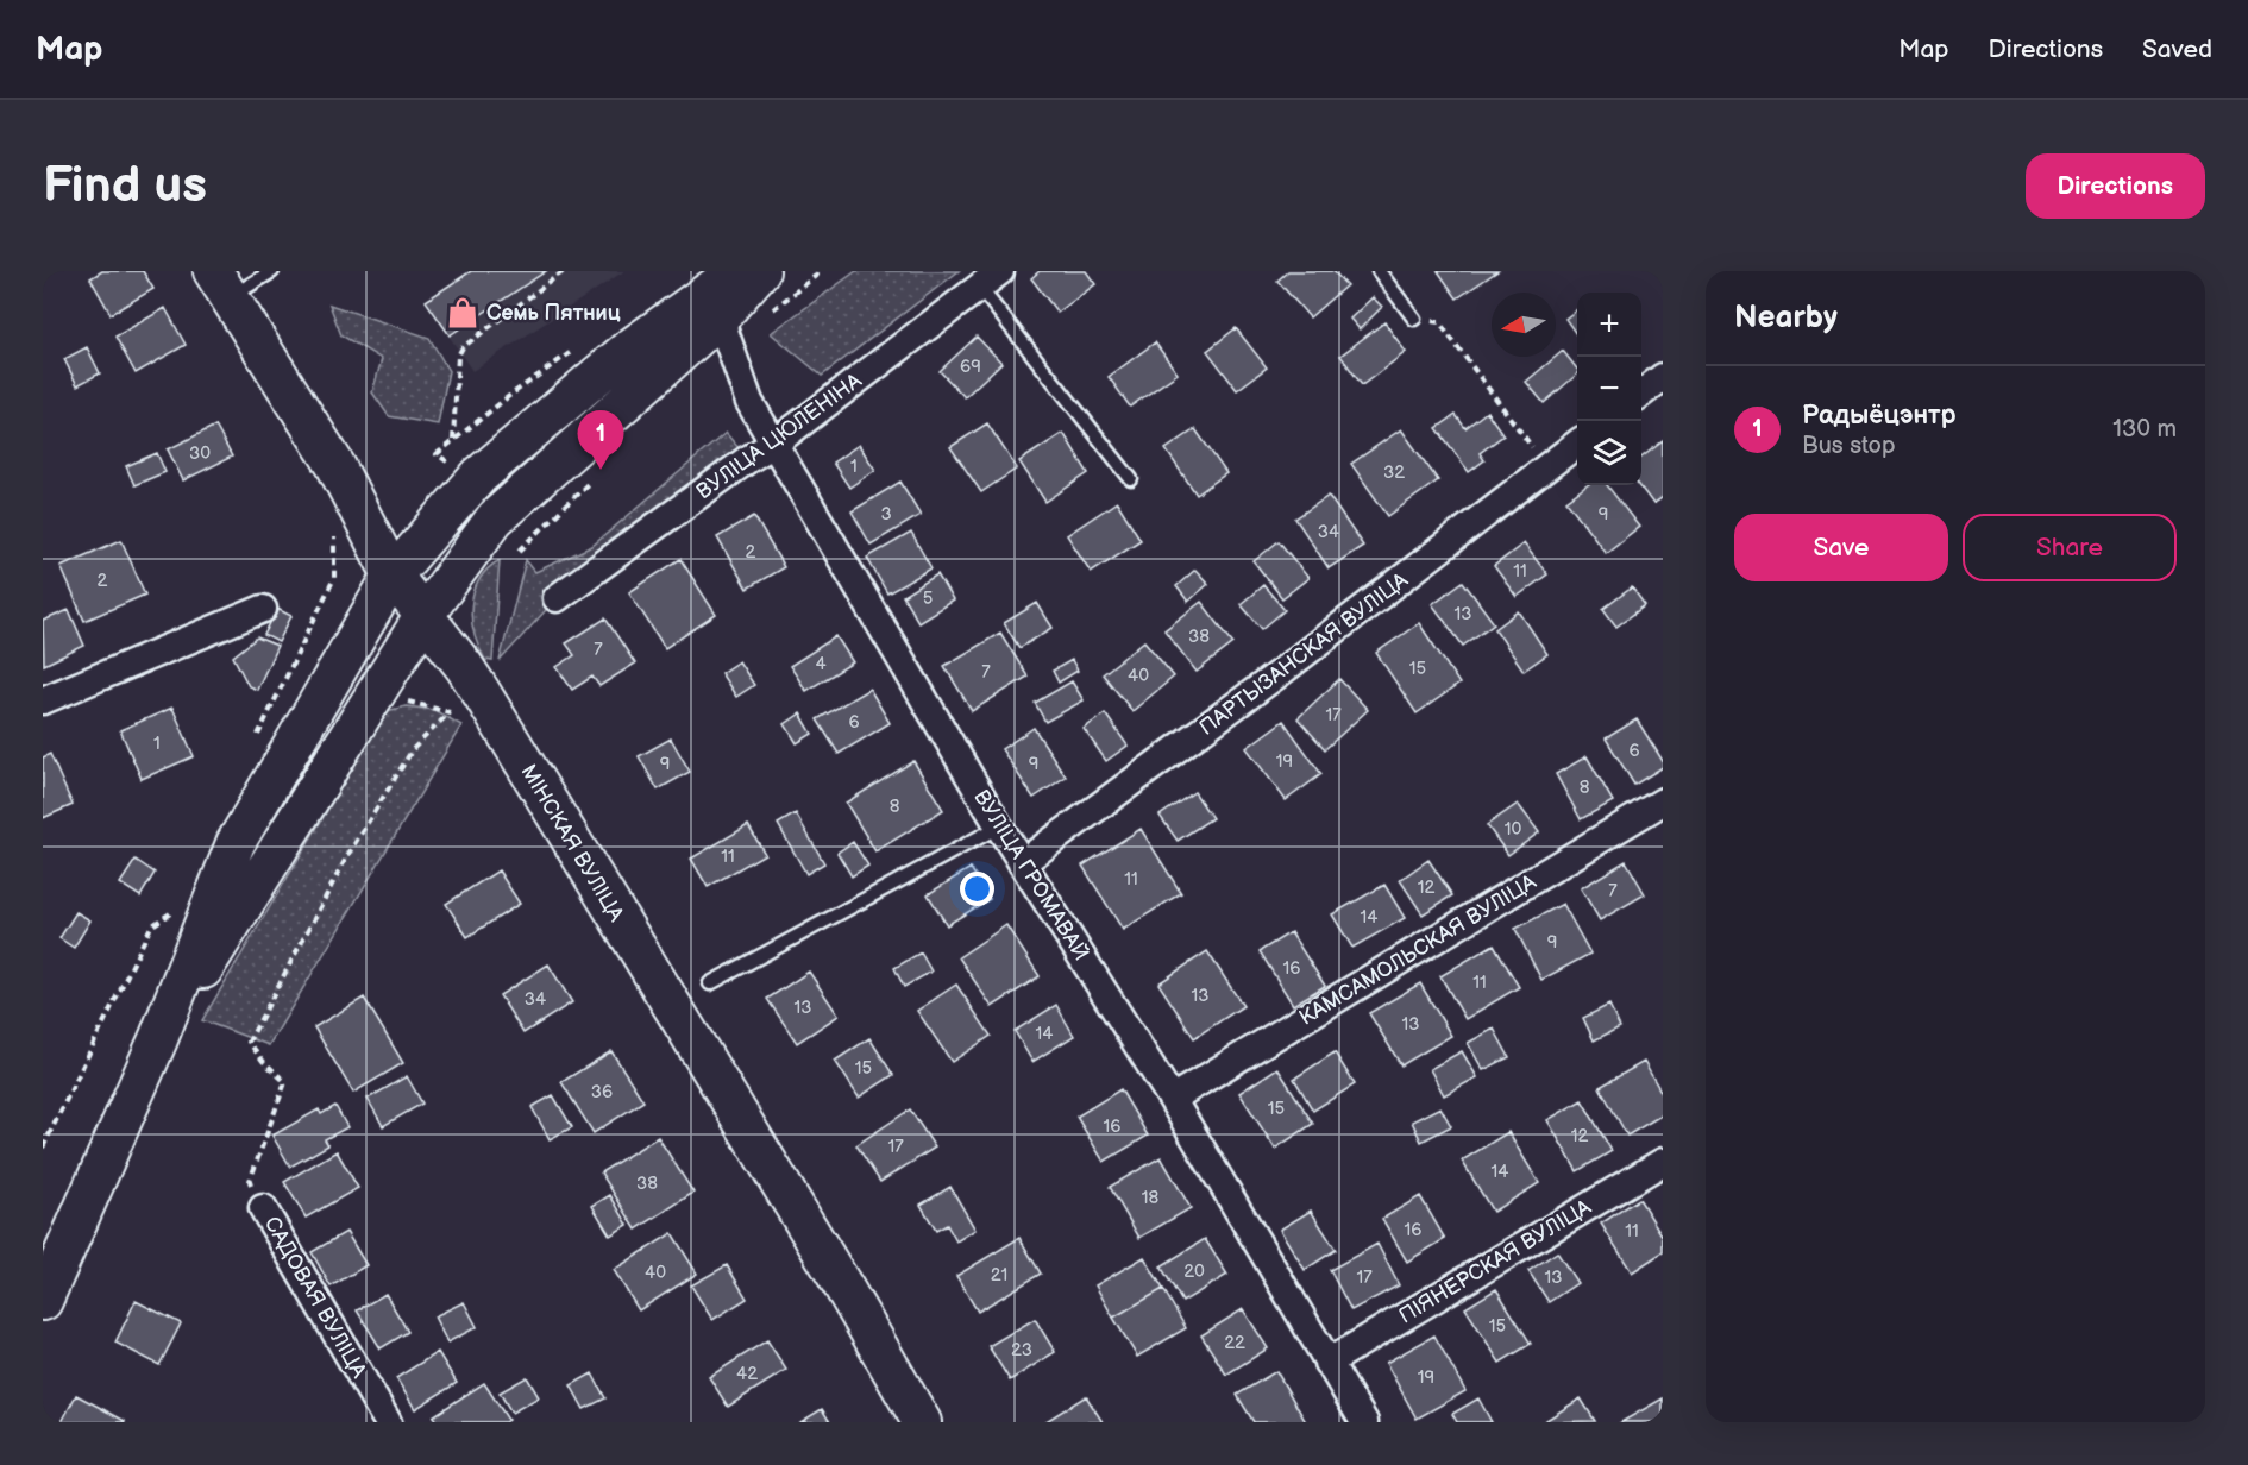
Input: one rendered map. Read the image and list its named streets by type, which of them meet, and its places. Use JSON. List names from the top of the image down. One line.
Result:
{"streets":{"main road":["МІНСКАЯ ВУЛІЦА"],"street":["ВУЛІЦА ЦЮЛЕНІНА","ПАРТЫЗАНСКАЯ ВУЛІЦА","ВУЛІЦА ГРОМАВАЙ","КАМСАМОЛЬСКАЯ ВУЛІЦА","ПІЯНЕРСКАЯ ВУЛІЦА","САДОВАЯ ВУЛІЦА"]},"crossings":[["ВУЛІЦА ЦЮЛЕНІНА","ВУЛІЦА ГРОМАВАЙ"],["ПАРТЫЗАНСКАЯ ВУЛІЦА","ВУЛІЦА ГРОМАВАЙ"],["ВУЛІЦА ГРОМАВАЙ","КАМСАМОЛЬСКАЯ ВУЛІЦА"],["ВУЛІЦА ГРОМАВАЙ","ПІЯНЕРСКАЯ ВУЛІЦА"]],"places":{"shop":["Семь Пятниц"]},"house_numbers":["69","30","1","32","3","9","34","2","11","2","5","13","38","7","4","15","7","40","17","6","1","6","19","9","9","8","8","10","11","11","12","7","14","9","16","11","13","34","13","13","14","15","36","15","16","12","17","14","38","18","16","11","20","40","21","17","13","15","22","23","42","19"],"north":"left","page":{"header":"Map","nav":["Map","Directions","Saved"],"buttons":["Directions",["Save","Share"]],"title":"Find us","heading":"Nearby","map_buttons":["+","−"],"list":[{"mark":"1","name":"Радыёцэнтр","note":"Bus stop","value":"130 m"}],"pins":"1"}}
